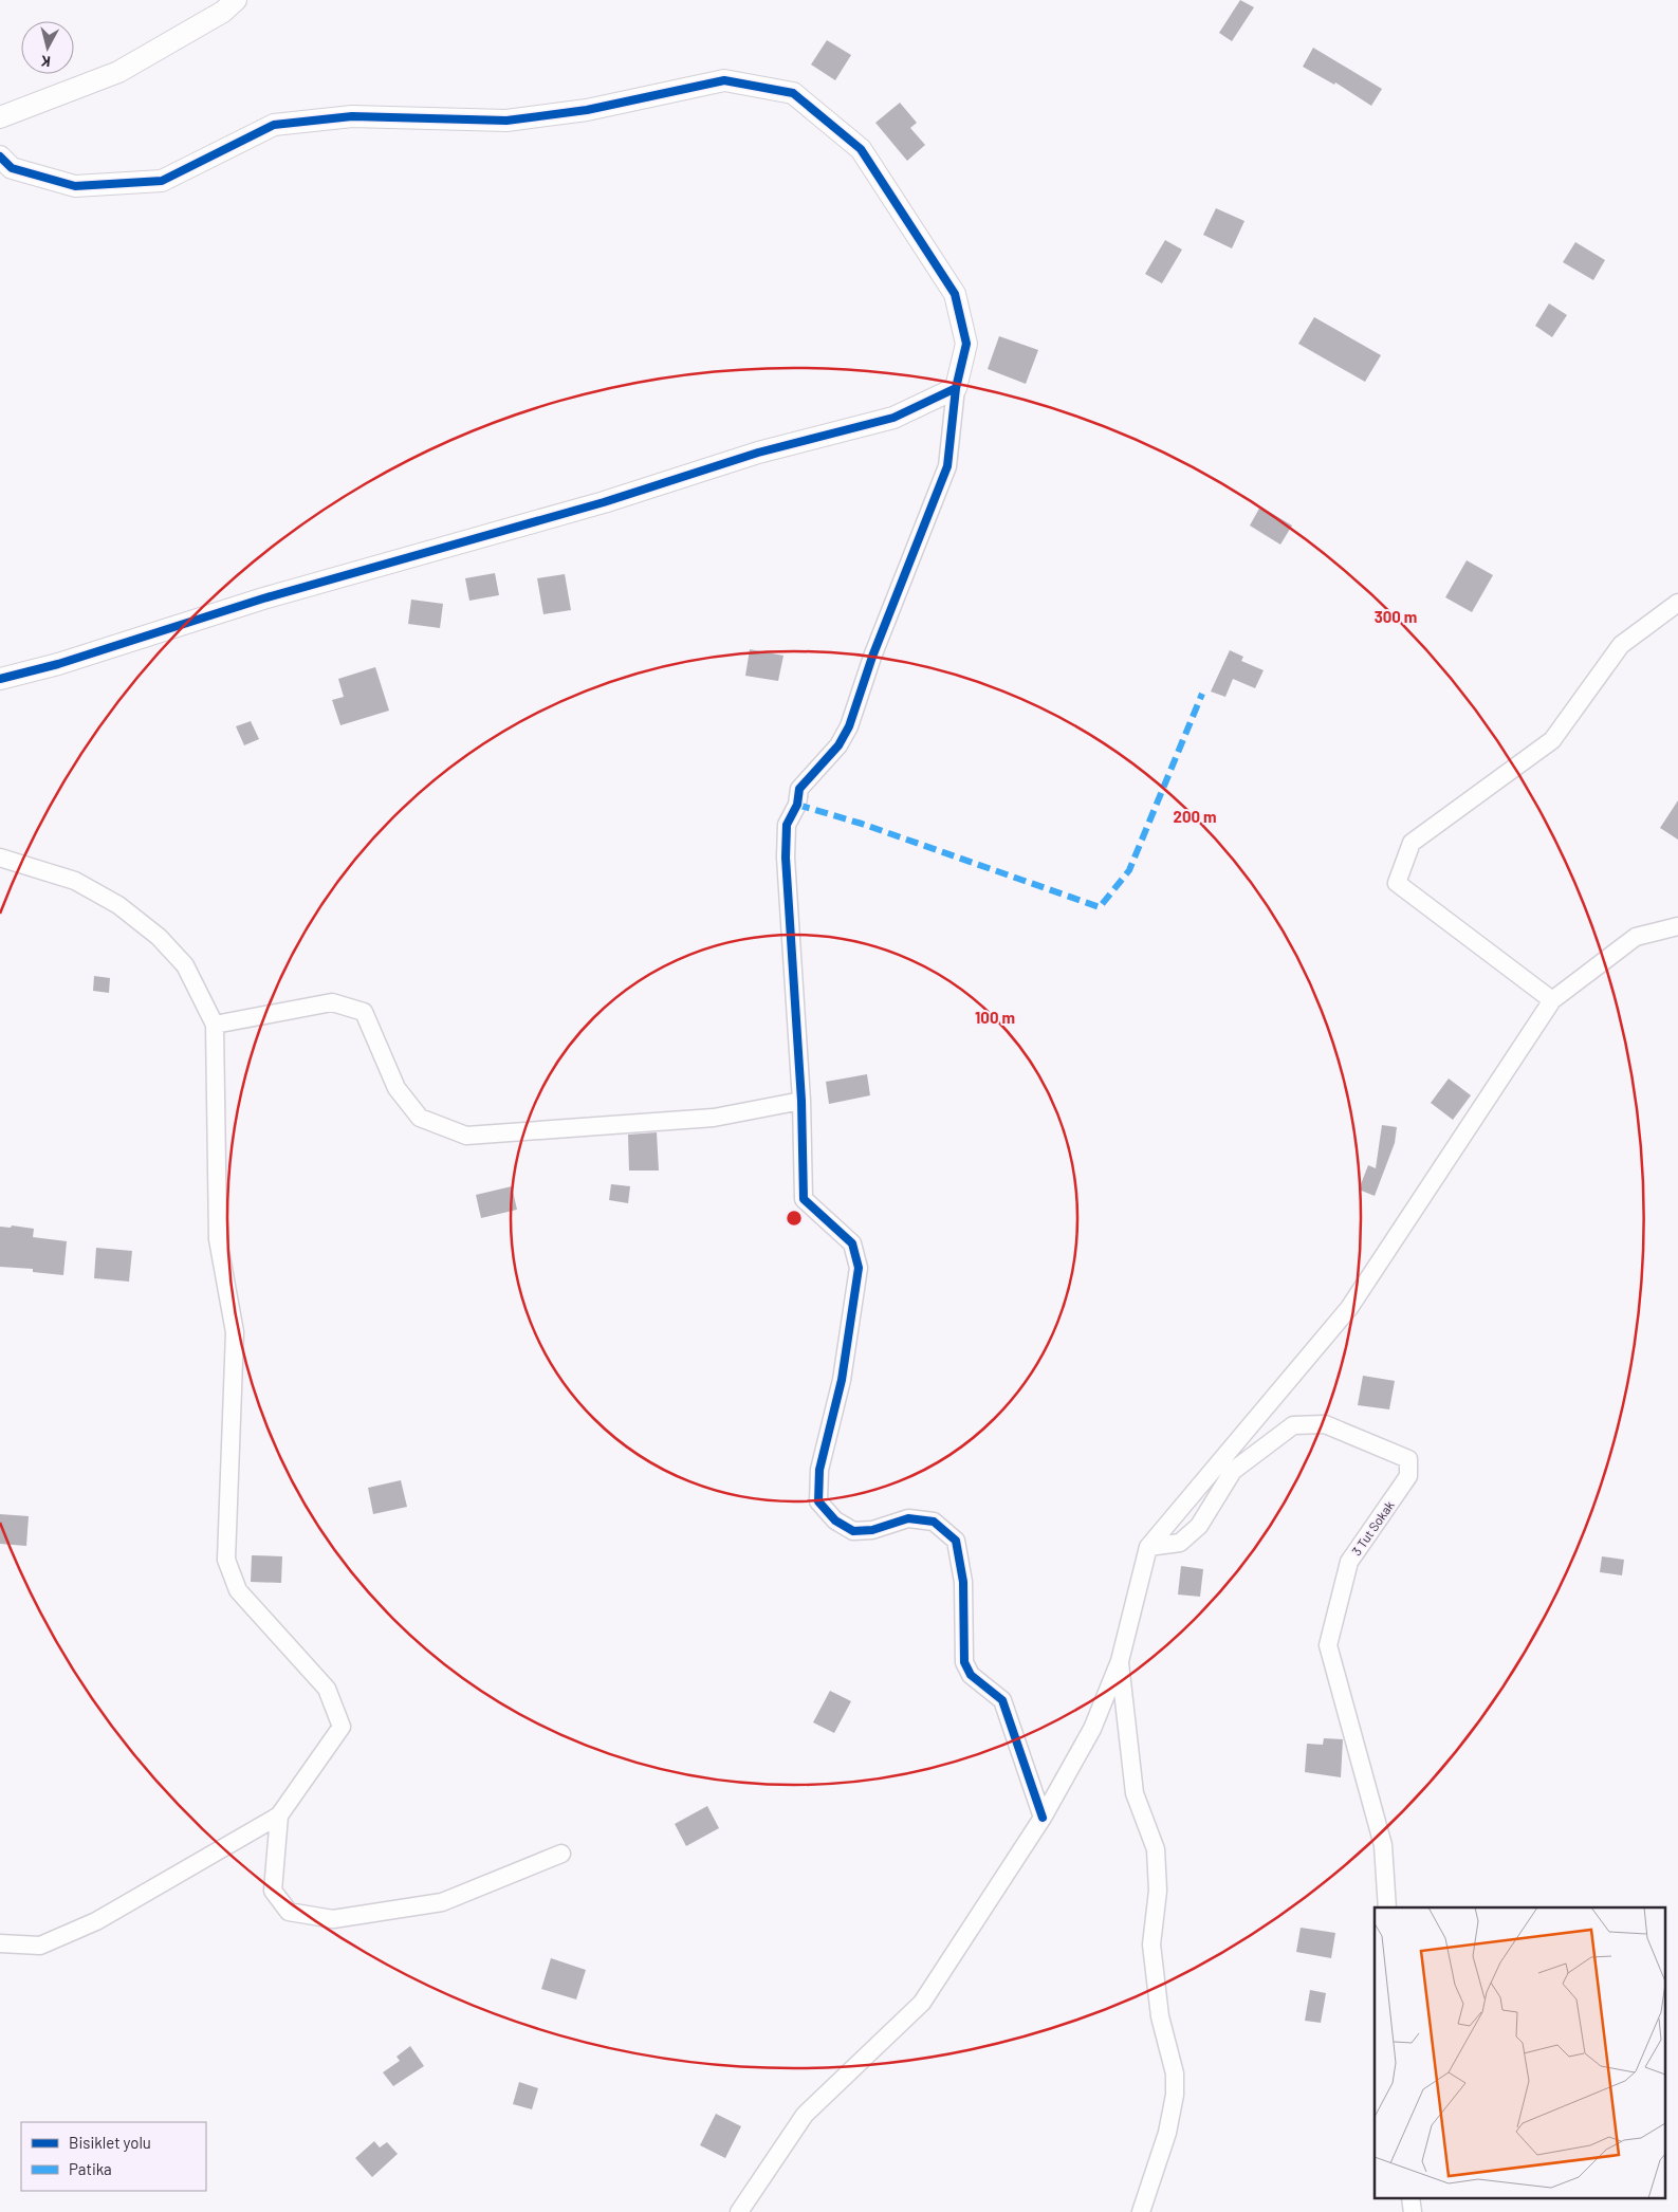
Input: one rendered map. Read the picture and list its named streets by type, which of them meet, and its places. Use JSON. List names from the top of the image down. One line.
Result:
{"streets":{"street":["3 Tut Sokak"]},"legend":["Bisiklet yolu","Patika"],"north":"bottom","rings":["300 m","200 m","100 m"]}
